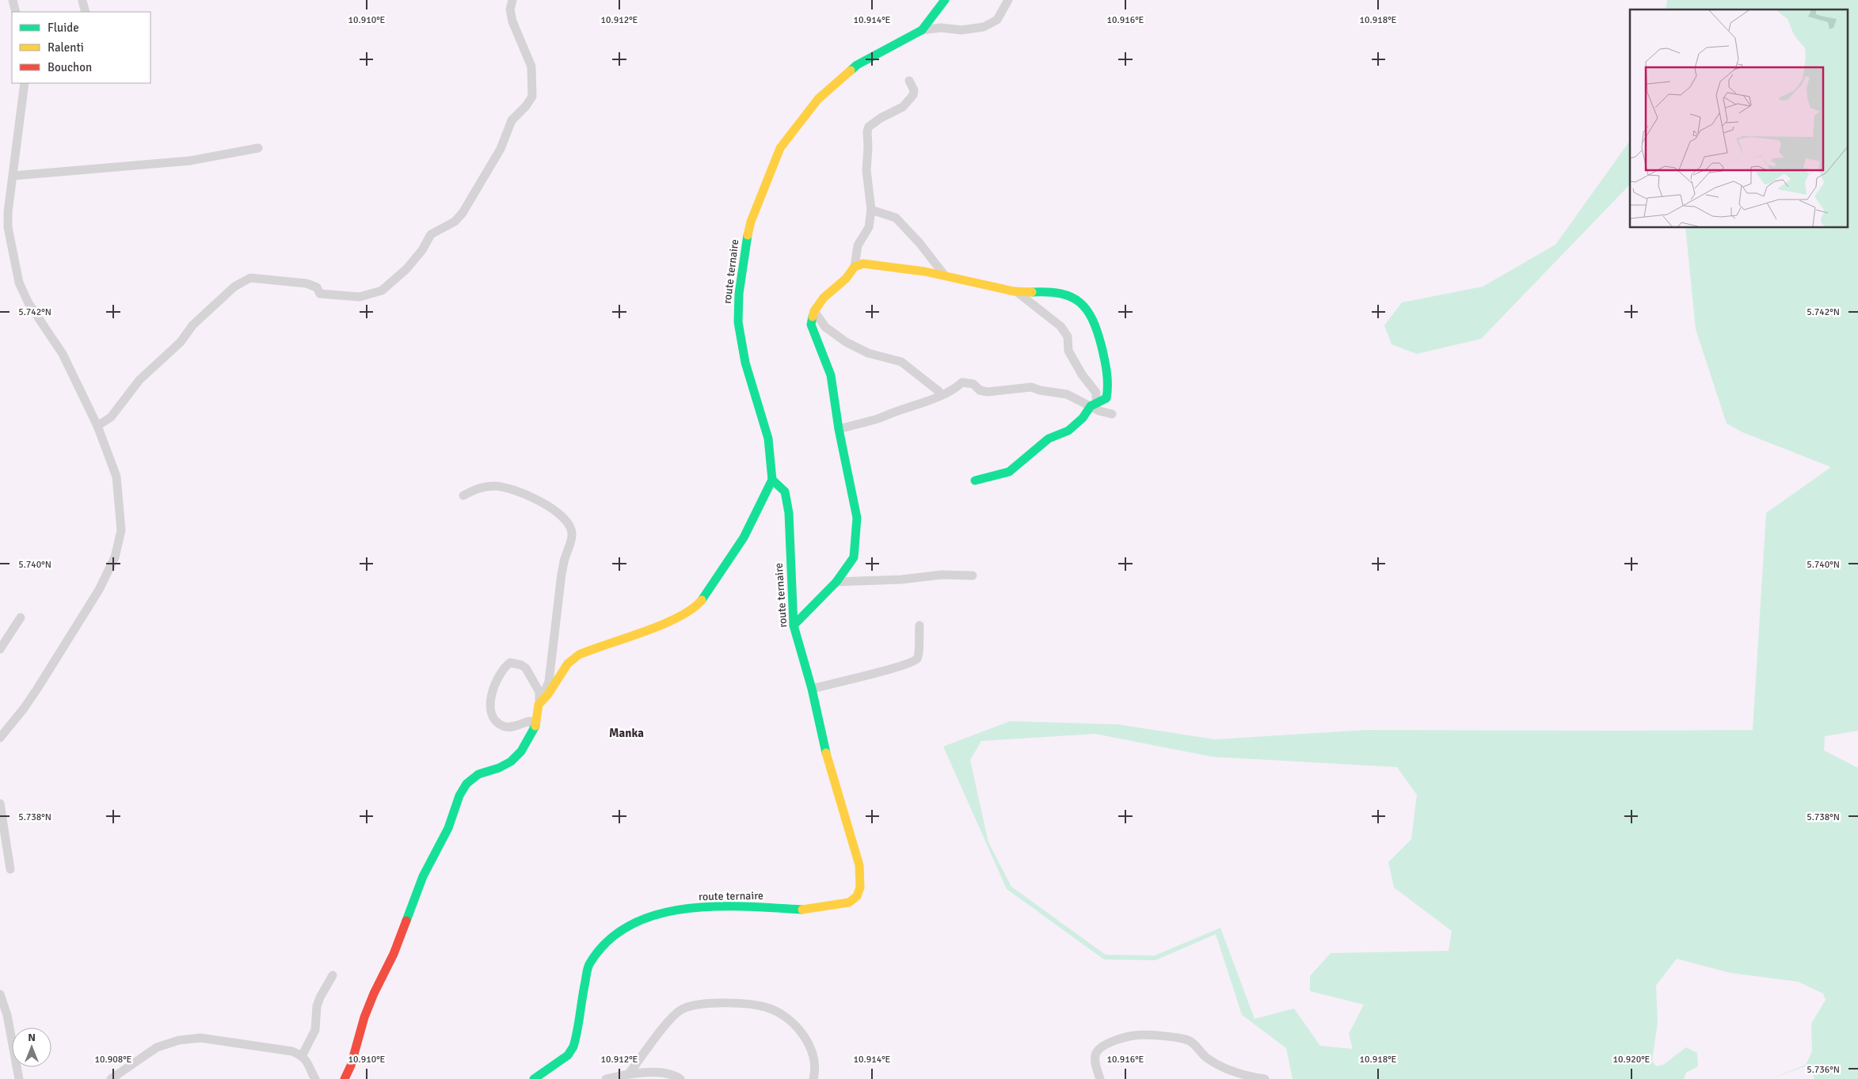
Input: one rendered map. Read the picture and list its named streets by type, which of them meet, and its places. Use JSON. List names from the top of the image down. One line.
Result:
{"streets":{"street":["route ternaire"]},"districts":["Manka"],"legend":["Fluide","Ralenti","Bouchon"],"north":"top","coordinates":["10.910°E","10.912°E","10.914°E","10.916°E","10.918°E","5.742°N","5.740°N","5.738°N","10.908°E","10.920°E","5.736°N"]}
